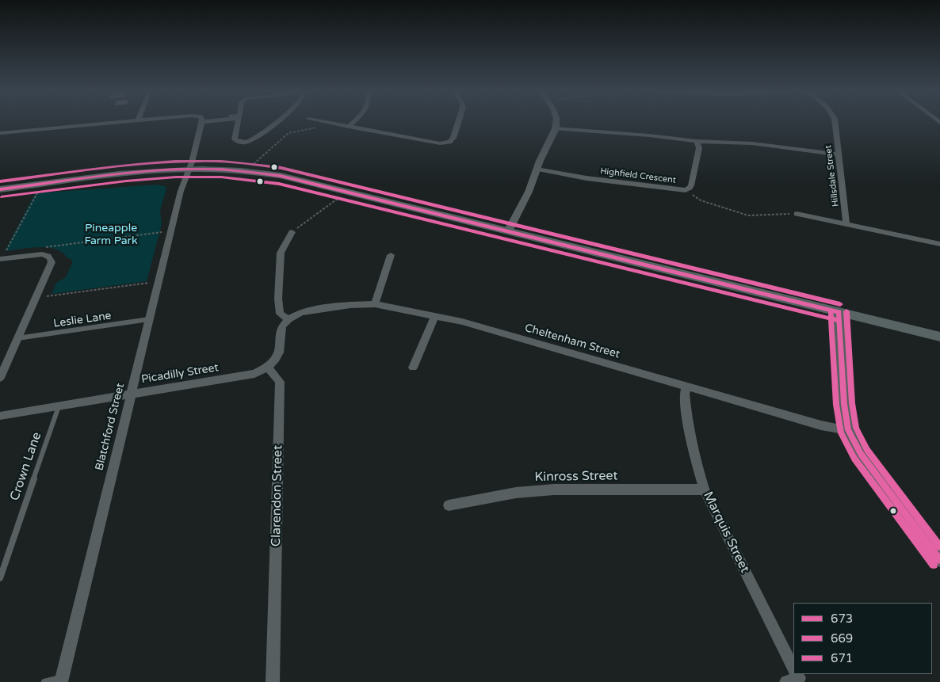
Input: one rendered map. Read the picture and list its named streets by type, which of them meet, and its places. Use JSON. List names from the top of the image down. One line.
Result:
{"streets":{"street":["Highfield Crescent","Hillsdale Street","Cheltenham Street","Picadilly Street","Blatchford Street","Kinross Street","Clarendon Street","Marquis Street"],"lane":["Leslie Lane","Crown Lane"]},"crossings":[["Leslie Lane","Blatchford Street"],["Cheltenham Street","Marquis Street"],["Picadilly Street","Blatchford Street"],["Picadilly Street","Crown Lane"],["Picadilly Street","Clarendon Street"],["Kinross Street","Marquis Street"]],"parks":["Pineapple Farm Park"],"lines":["transit line 671","transit line 673","transit line 669"],"legend":["673","669","671"]}
